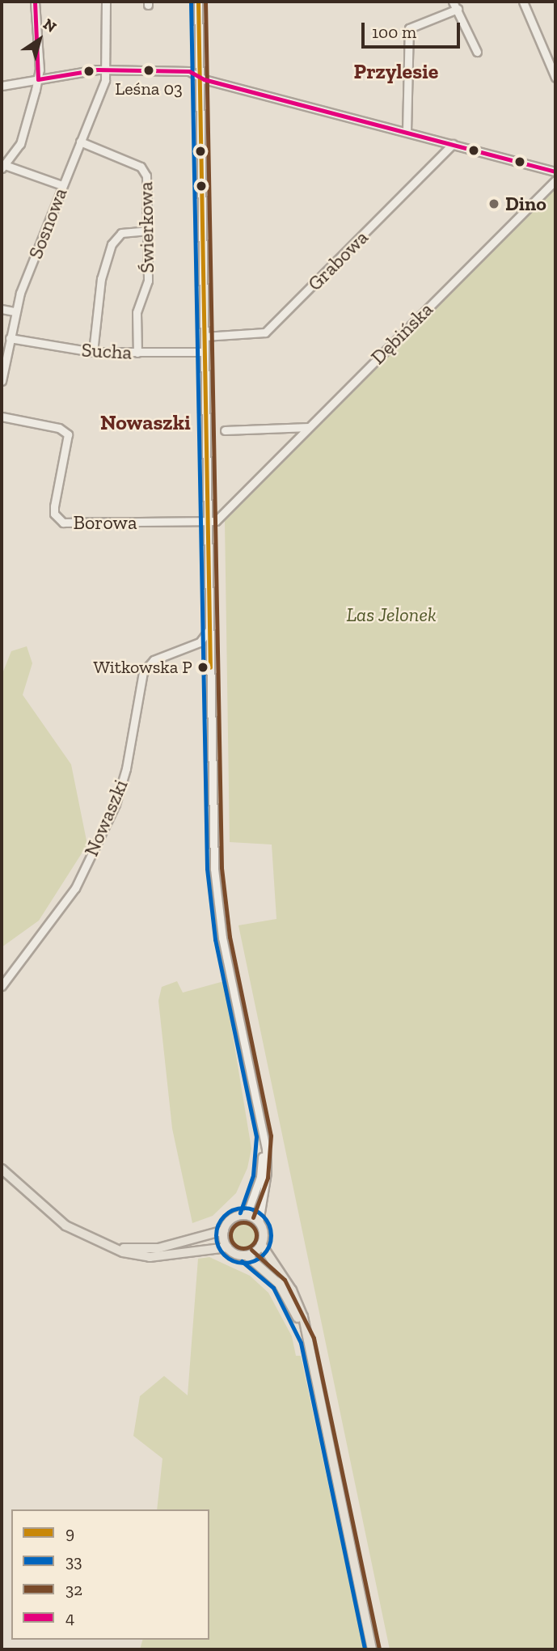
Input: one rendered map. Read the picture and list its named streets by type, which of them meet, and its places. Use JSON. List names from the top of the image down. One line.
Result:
{"streets":{"street":["Sosnowa","Świerkowa","Grabowa","Dębińska","Sucha","Borowa","Nowaszki"]},"crossings":[["Sosnowa","Świerkowa"],["Sosnowa","Sucha"],["Świerkowa","Sucha"],["Dębińska","Borowa"]],"districts":["Przylesie","Nowaszki"],"parks":["Las Jelonek"],"places":["Leśna 03","Dino","Witkowska P"],"lines":["transit line 9","transit line 33","transit line 32","transit line 4"],"legend":["9","33","32","4"],"scale_bar":"100 m","north":"top right"}
